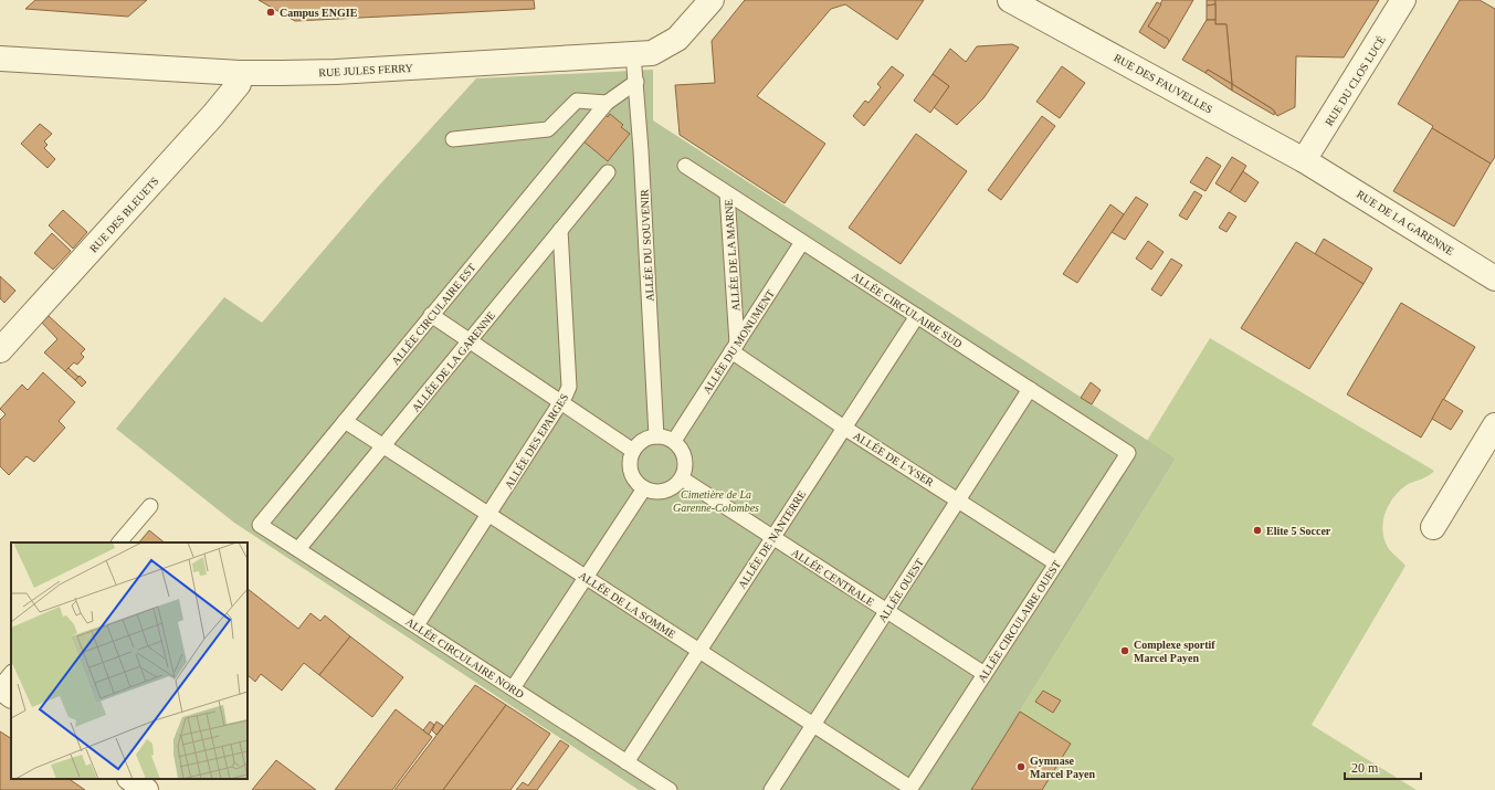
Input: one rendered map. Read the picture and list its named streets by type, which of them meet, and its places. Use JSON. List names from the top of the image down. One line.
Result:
{"streets":{"street":["RUE JULES FERRY","RUE DU CLOS LUCÉ","RUE DES FAUVELLES","RUE DES BLEUETS","RUE DE LA GARENNE"],"lane":["ALLÉE DU SOUVENIR","ALLÉE DE LA MARNE","ALLÉE CIRCULAIRE SUD","ALLÉE CIRCULAIRE EST","ALLÉE DU MONUMENT","ALLÉE DE LA GARENNE","ALLÉE DES EPARGES","ALLÉE DE L'YSER","ALLÉE DE NANTERRE","ALLÉE CENTRALE","ALLÉE OUEST","ALLÉE DE LA SOMME","ALLÉE CIRCULAIRE OUEST","ALLÉE CIRCULAIRE NORD"]},"crossings":[["RUE JULES FERRY","RUE DES BLEUETS"],["RUE JULES FERRY","ALLÉE DU SOUVENIR"],["RUE DU CLOS LUCÉ","RUE DES FAUVELLES"],["RUE DU CLOS LUCÉ","RUE DE LA GARENNE"],["RUE DES FAUVELLES","RUE DE LA GARENNE"],["ALLÉE DU SOUVENIR","ALLÉE CIRCULAIRE EST"],["ALLÉE DU SOUVENIR","ALLÉE DU MONUMENT"],["ALLÉE DU SOUVENIR","ALLÉE CENTRALE"],["ALLÉE DE LA MARNE","ALLÉE CIRCULAIRE SUD"],["ALLÉE DE LA MARNE","ALLÉE DU MONUMENT"],["ALLÉE DE LA MARNE","ALLÉE DE L'YSER"],["ALLÉE CIRCULAIRE SUD","ALLÉE DU MONUMENT"],["ALLÉE CIRCULAIRE SUD","ALLÉE DE NANTERRE"],["ALLÉE CIRCULAIRE SUD","ALLÉE OUEST"],["ALLÉE CIRCULAIRE SUD","ALLÉE CIRCULAIRE OUEST"],["ALLÉE CIRCULAIRE EST","ALLÉE DE LA SOMME"],["ALLÉE CIRCULAIRE EST","ALLÉE CIRCULAIRE NORD"],["ALLÉE DU MONUMENT","ALLÉE DE L'YSER"],["ALLÉE DU MONUMENT","ALLÉE CENTRALE"],["ALLÉE DE LA GARENNE","ALLÉE DES EPARGES"],["ALLÉE DE LA GARENNE","ALLÉE DE LA SOMME"],["ALLÉE DE LA GARENNE","ALLÉE CIRCULAIRE NORD"],["ALLÉE DES EPARGES","ALLÉE DE LA SOMME"],["ALLÉE DES EPARGES","ALLÉE CIRCULAIRE NORD"],["ALLÉE DE L'YSER","ALLÉE DE NANTERRE"],["ALLÉE DE L'YSER","ALLÉE OUEST"],["ALLÉE DE L'YSER","ALLÉE CIRCULAIRE OUEST"],["ALLÉE DE NANTERRE","ALLÉE CENTRALE"],["ALLÉE DE NANTERRE","ALLÉE DE LA SOMME"],["ALLÉE DE NANTERRE","ALLÉE CIRCULAIRE NORD"],["ALLÉE CENTRALE","ALLÉE OUEST"],["ALLÉE CENTRALE","ALLÉE CIRCULAIRE OUEST"],["ALLÉE OUEST","ALLÉE DE LA SOMME"],["ALLÉE DE LA SOMME","ALLÉE CIRCULAIRE OUEST"]],"parks":["Cimetière de La Garenne-Colombes"],"places":["Campus ENGIE","Elite 5 Soccer","Complexe sportif Marcel Payen","Gymnase Marcel Payen"],"scale_bar":"20 m"}
